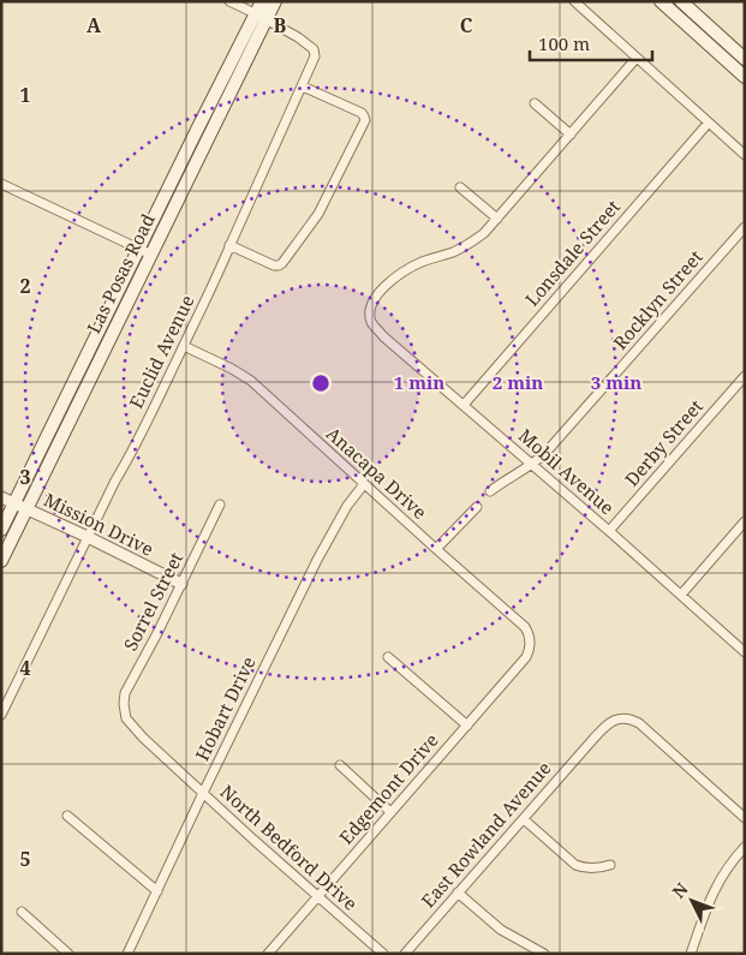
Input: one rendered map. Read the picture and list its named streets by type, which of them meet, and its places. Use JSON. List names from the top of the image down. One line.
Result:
{"streets":{"main road":["Las Posas Road"],"street":["Lonsdale Street","Rocklyn Street","Euclid Avenue","Derby Street","Mobil Avenue","Anacapa Drive","Mission Drive","Sorrel Street","Hobart Drive","Edgemont Drive","East Rowland Avenue","North Bedford Drive"]},"crossings":[["Lonsdale Street","Mobil Avenue"],["Las Posas Road","Euclid Avenue"],["Las Posas Road","Mission Drive"],["Rocklyn Street","Mobil Avenue"],["Euclid Avenue","Anacapa Drive"],["Euclid Avenue","Mission Drive"],["Derby Street","Mobil Avenue"],["Anacapa Drive","Hobart Drive"],["Anacapa Drive","Edgemont Drive"],["Mission Drive","Sorrel Street"],["Sorrel Street","North Bedford Drive"],["Hobart Drive","North Bedford Drive"],["Edgemont Drive","North Bedford Drive"]],"scale_bar":"100 m","north":"top left","grid":{"columns":["A","B","C"],"rows":["1","2","3","4","5"]},"rings":["1 min","2 min","3 min"]}
